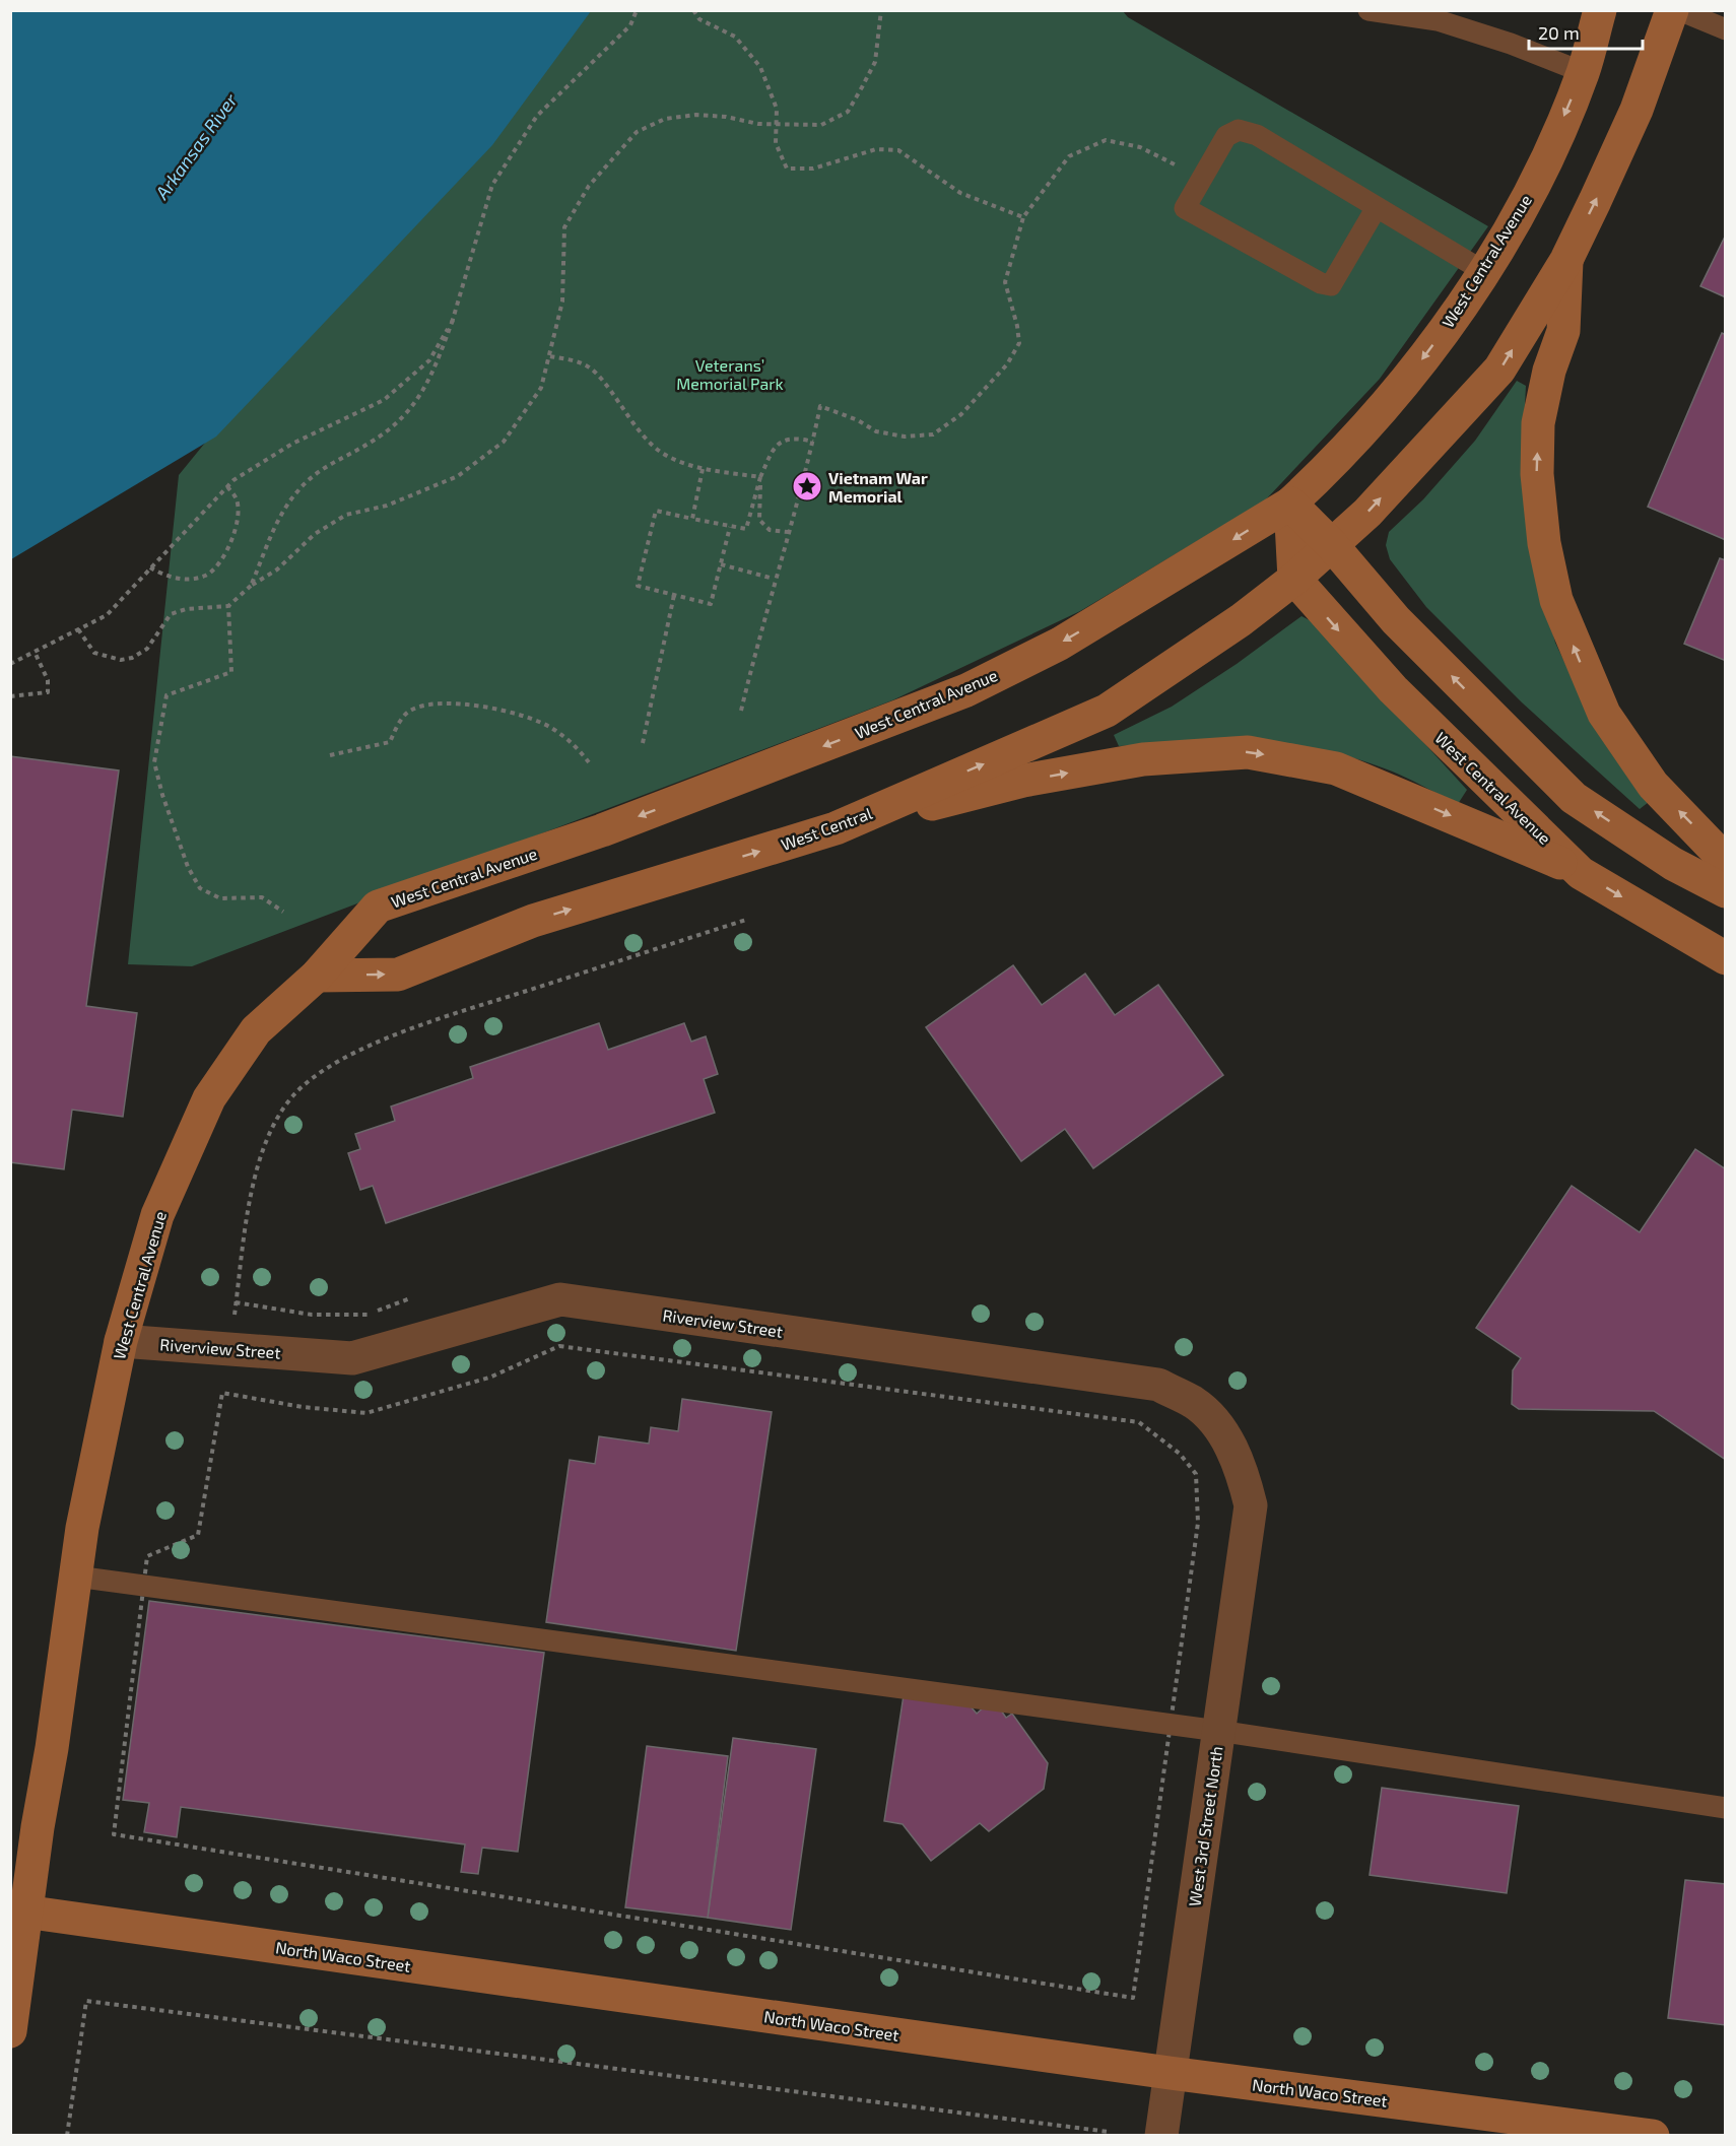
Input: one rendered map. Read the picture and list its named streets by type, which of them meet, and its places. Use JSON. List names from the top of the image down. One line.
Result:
{"streets":{"street":["West Central Avenue","West Central","Riverview Street","West 3rd Street North","North Waco Street"]},"crossings":[["West Central Avenue","West Central"],["West Central Avenue","Riverview Street"],["West Central Avenue","North Waco Street"],["Riverview Street","West 3rd Street North"],["West 3rd Street North","North Waco Street"]],"one_way":["West Central"],"water":["Arkansas River"],"parks":["Veterans’ Memorial Park"],"places":{"place":["Vietnam War Memorial"]},"scale_bar":"20 m"}
